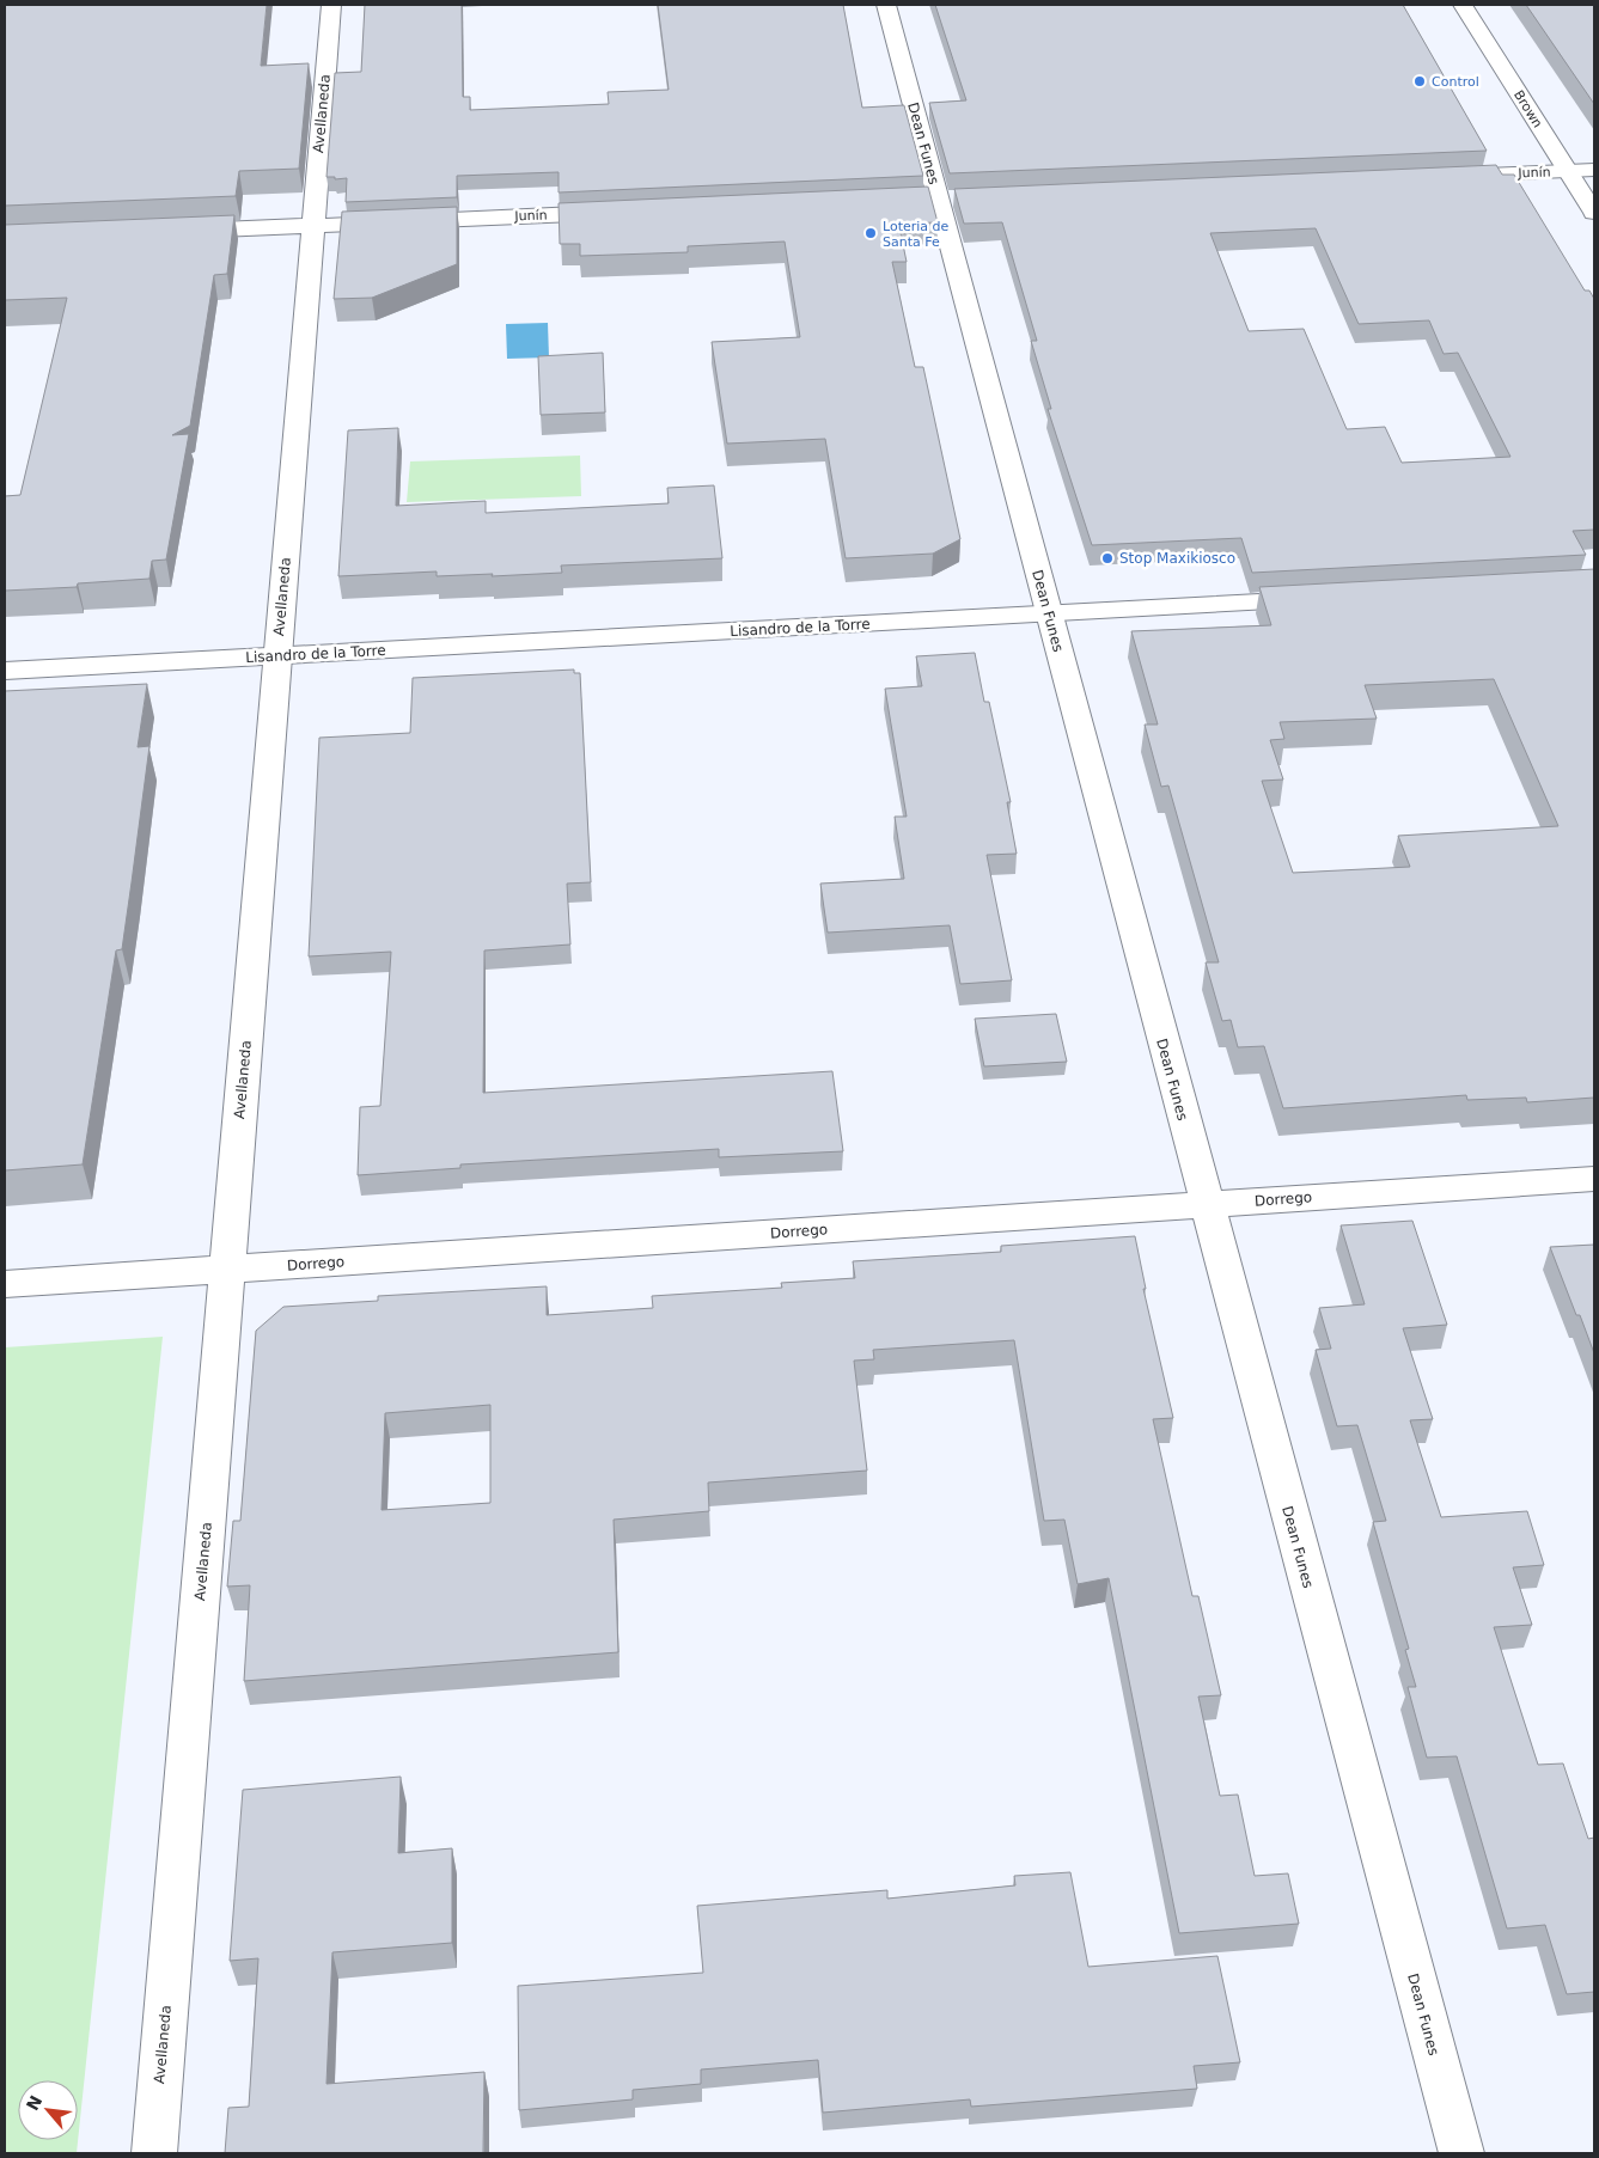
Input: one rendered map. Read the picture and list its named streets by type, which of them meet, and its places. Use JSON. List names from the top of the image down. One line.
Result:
{"streets":{"street":["Brown","Avellaneda","Dean Funes","Junín","Lisandro de la Torre","Dorrego"]},"crossings":[["Brown","Junín"],["Avellaneda","Junín"],["Avellaneda","Lisandro de la Torre"],["Avellaneda","Dorrego"],["Dean Funes","Lisandro de la Torre"],["Dean Funes","Dorrego"]],"places":["Control","Loteria de Santa Fe","Stop Maxikiosco"],"north":"top left"}
